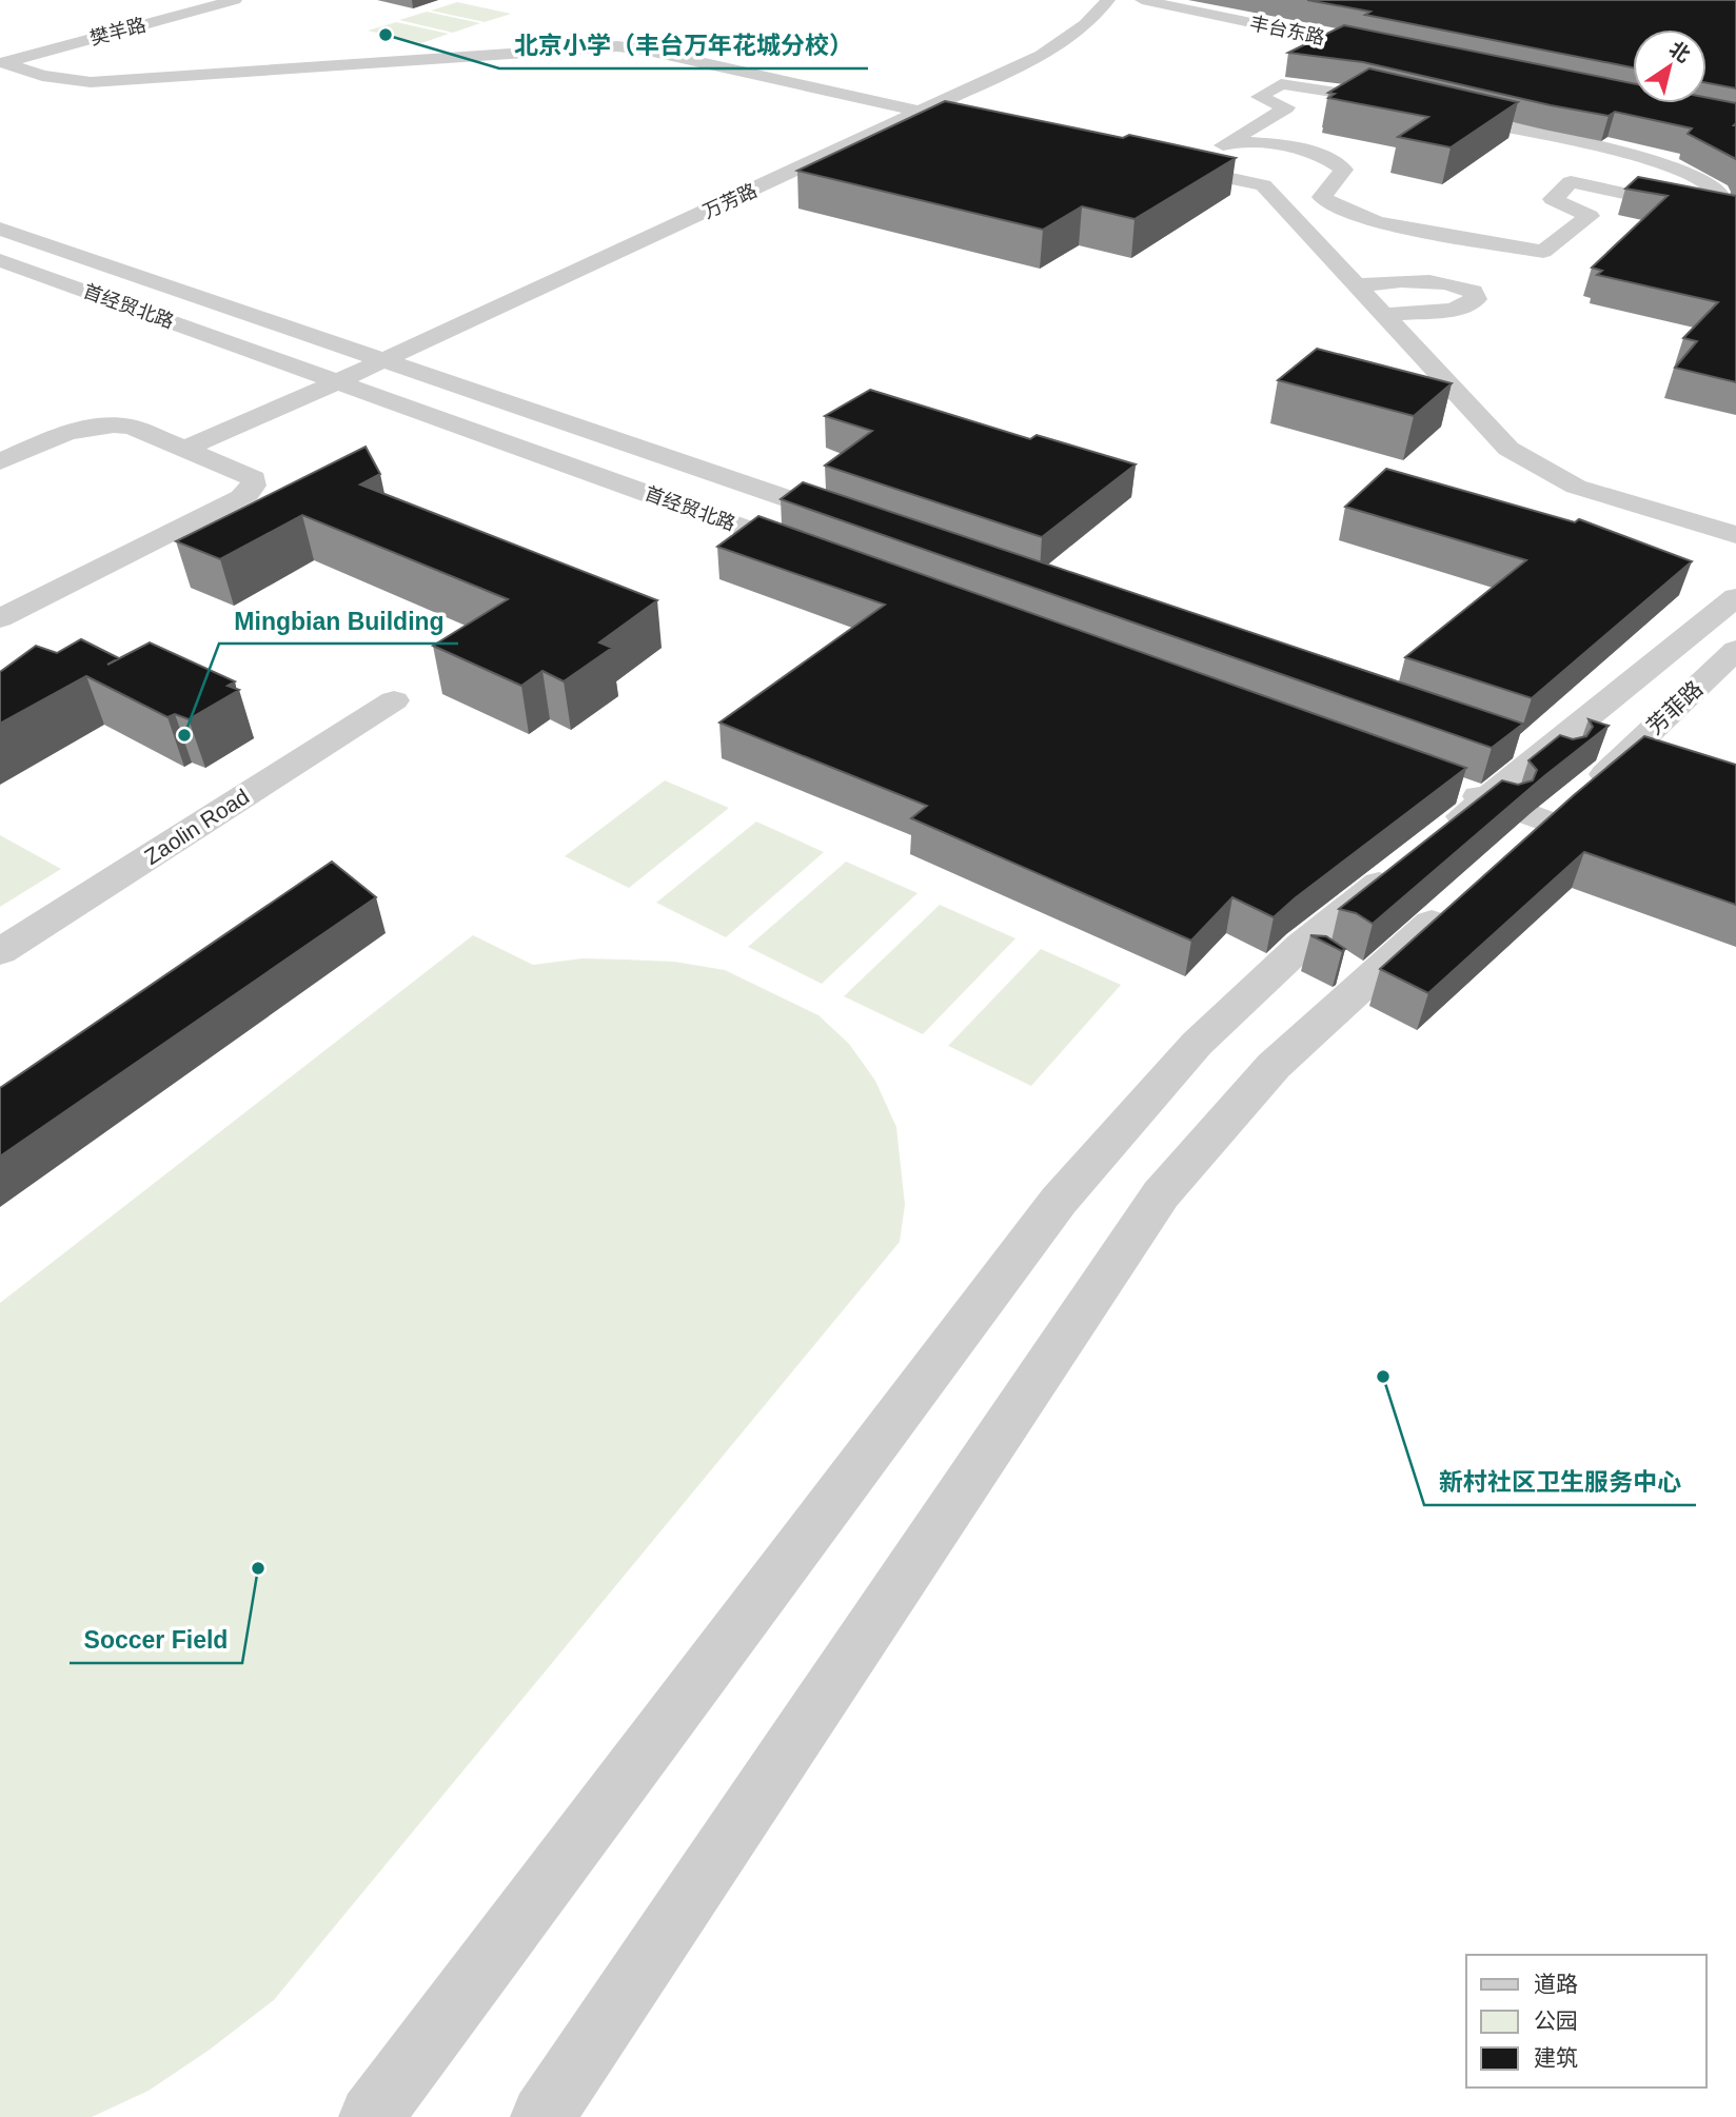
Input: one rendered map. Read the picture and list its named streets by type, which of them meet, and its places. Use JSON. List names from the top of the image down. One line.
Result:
{"streets":{"street":["丰台东路","樊羊路","万芳路","首经贸北路","芳菲路","Zaolin Road"]},"crossings":[["万芳路","首经贸北路"]],"places":["北京小学（丰台万年花城分校）","Mingbian Building","新村社区卫生服务中心","Soccer Field"],"legend":["道路","公园","建筑"],"north":"top right"}
